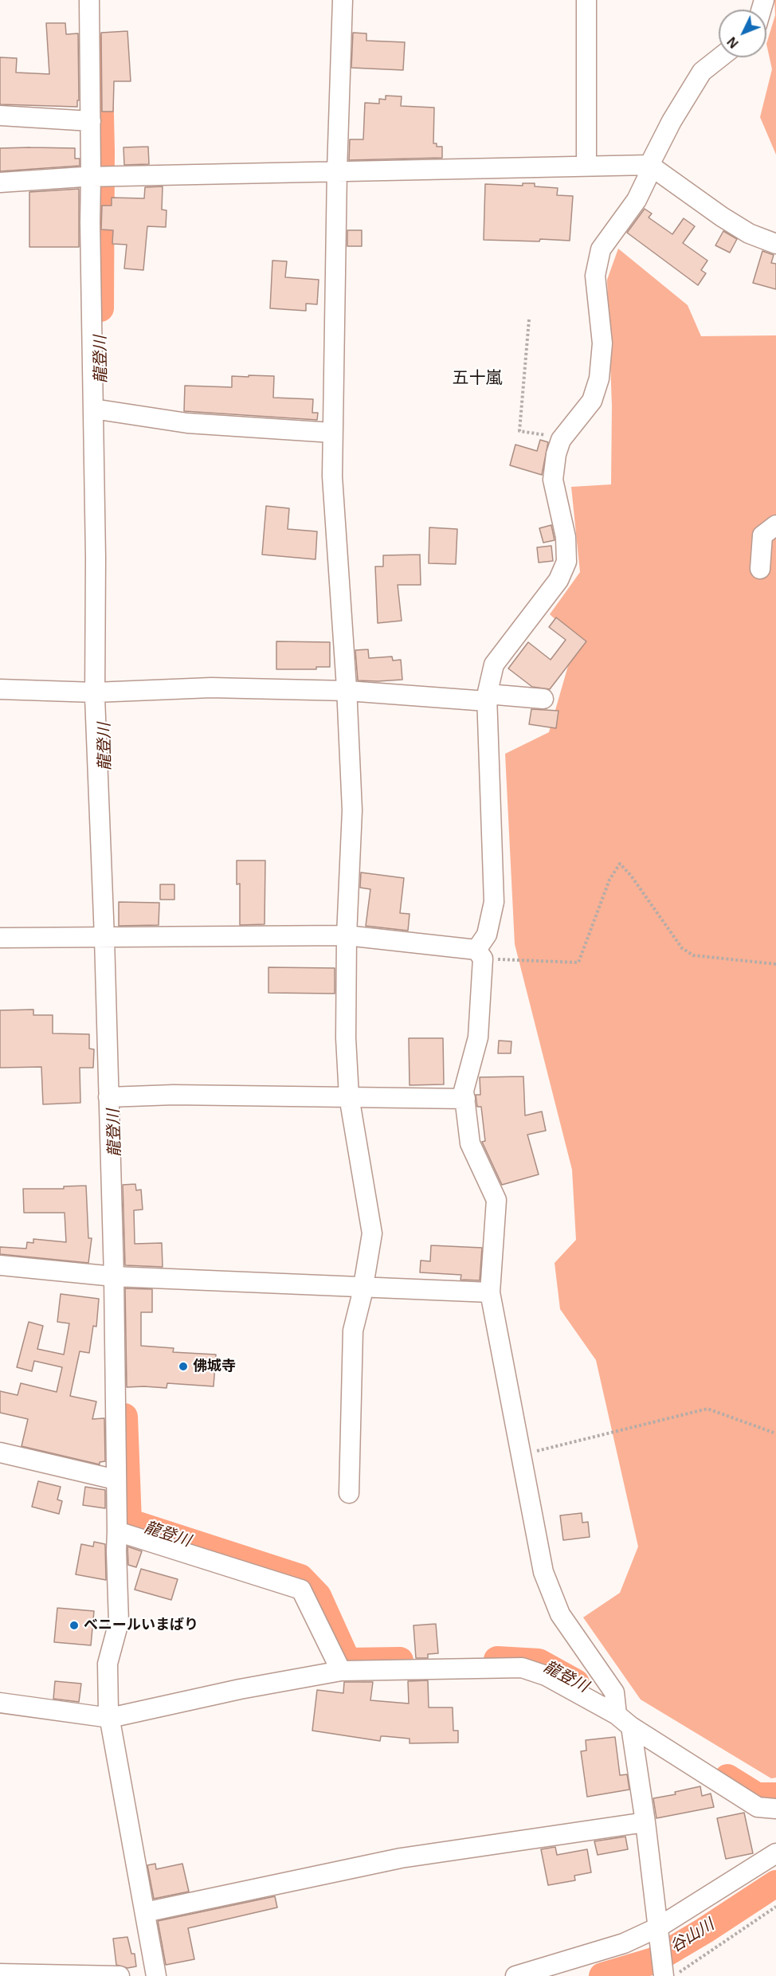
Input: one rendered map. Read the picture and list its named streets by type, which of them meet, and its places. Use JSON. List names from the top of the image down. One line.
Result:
{"districts":["五十嵐"],"water":["龍登川","谷山川"],"places":["佛城寺","べニールいまばり"],"north":"bottom left"}
